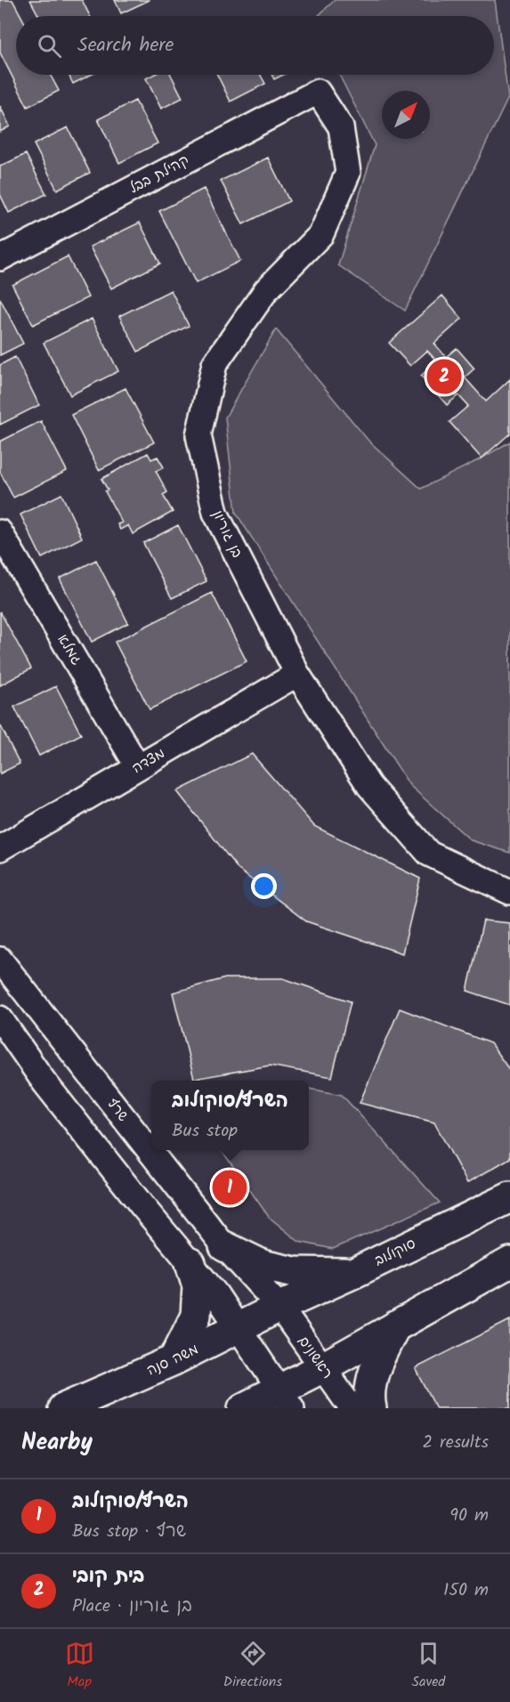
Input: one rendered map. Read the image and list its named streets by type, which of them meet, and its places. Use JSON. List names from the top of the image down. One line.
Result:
{"streets":{"main road":["סוקולוב","משה סנה"],"street":["קהילת בבל","בן גוריון","גמלא","מצדה","שרף","ראשונים"]},"crossings":[["קהילת בבל","בן גוריון"],["בן גוריון","מצדה"],["גמלא","מצדה"],["שרף","סוקולוב"],["שרף","ראשונים"],["שרף","משה סנה"],["סוקולוב","ראשונים"],["סוקולוב","משה סנה"],["ראשונים","משה סנה"]],"north":"top right","page":{"search":"Search here","pins":["2","1"],"popup":["השרף/סוקולוב","Bus stop"],"heading":["Nearby","2 results"],"list":[{"mark":"1","name":"השרף/סוקולוב","note":"Bus stop · שרף","value":"90 m"},{"mark":"2","name":"בית קובי","note":"Place · בן גוריון","value":"150 m"}],"nav":["Map","Directions","Saved"]}}
